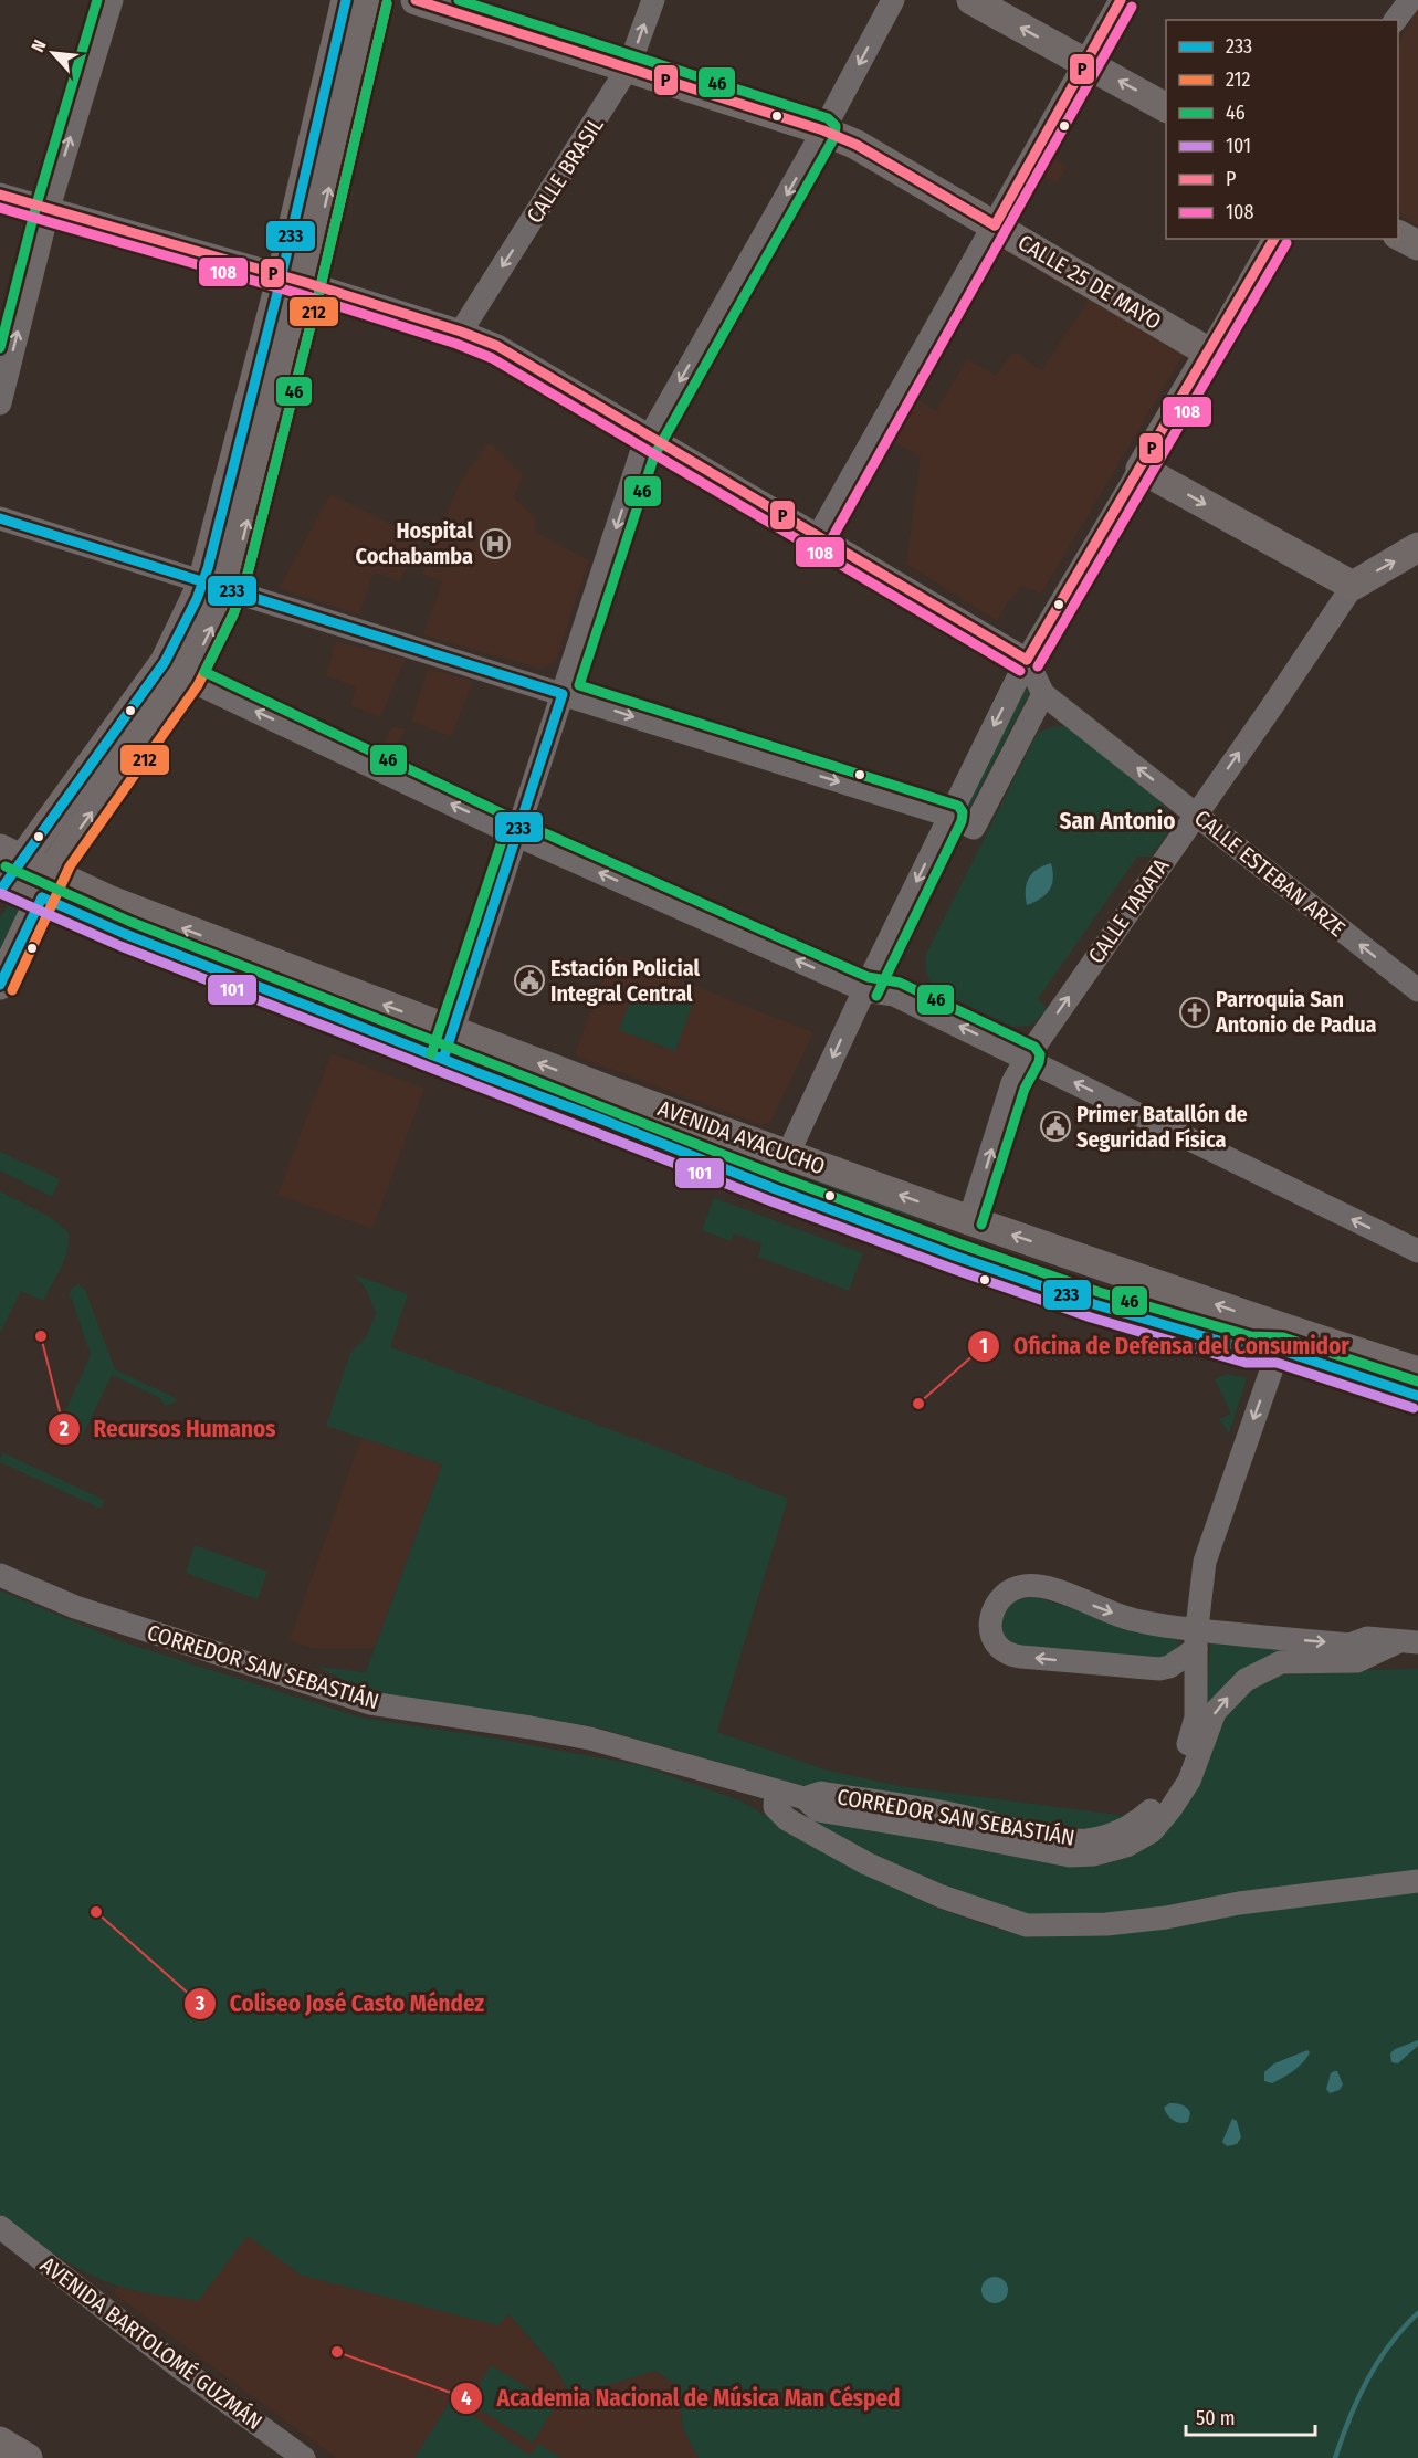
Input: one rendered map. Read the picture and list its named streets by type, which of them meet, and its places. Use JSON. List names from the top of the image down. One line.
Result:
{"streets":{"main road":["CALLE 25 DE MAYO","CALLE TARATA","AVENIDA AYACUCHO"],"street":["CALLE BRASIL","CALLE ESTEBAN ARZE","CORREDOR SAN SEBASTIÁN","AVENIDA BARTOLOMÉ GUZMÁN"]},"crossings":[["CALLE BRASIL","CALLE 25 DE MAYO"],["CALLE ESTEBAN ARZE","CALLE TARATA"],["CALLE TARATA","AVENIDA AYACUCHO"],["AVENIDA AYACUCHO","CORREDOR SAN SEBASTIÁN"]],"one_way":["CALLE ESTEBAN ARZE","CALLE TARATA"],"districts":["San Antonio"],"places":{"hospital":["Hospital Cochabamba"],"public building":["Estación Policial Integral Central","Primer Batallón de Seguridad Física"],"church":["Parroquia San Antonio de Padua"],"other":["Recursos Humanos","Oficina de Defensa del Consumidor","Coliseo José Casto Méndez","Academia Nacional de Música Man Césped"]},"lines":["transit line 233","transit line 46","transit line P","transit line 212","transit line 108","transit line 101"],"legend":["233","212","46","101","P","108"],"scale_bar":"50 m","north":"top left"}
